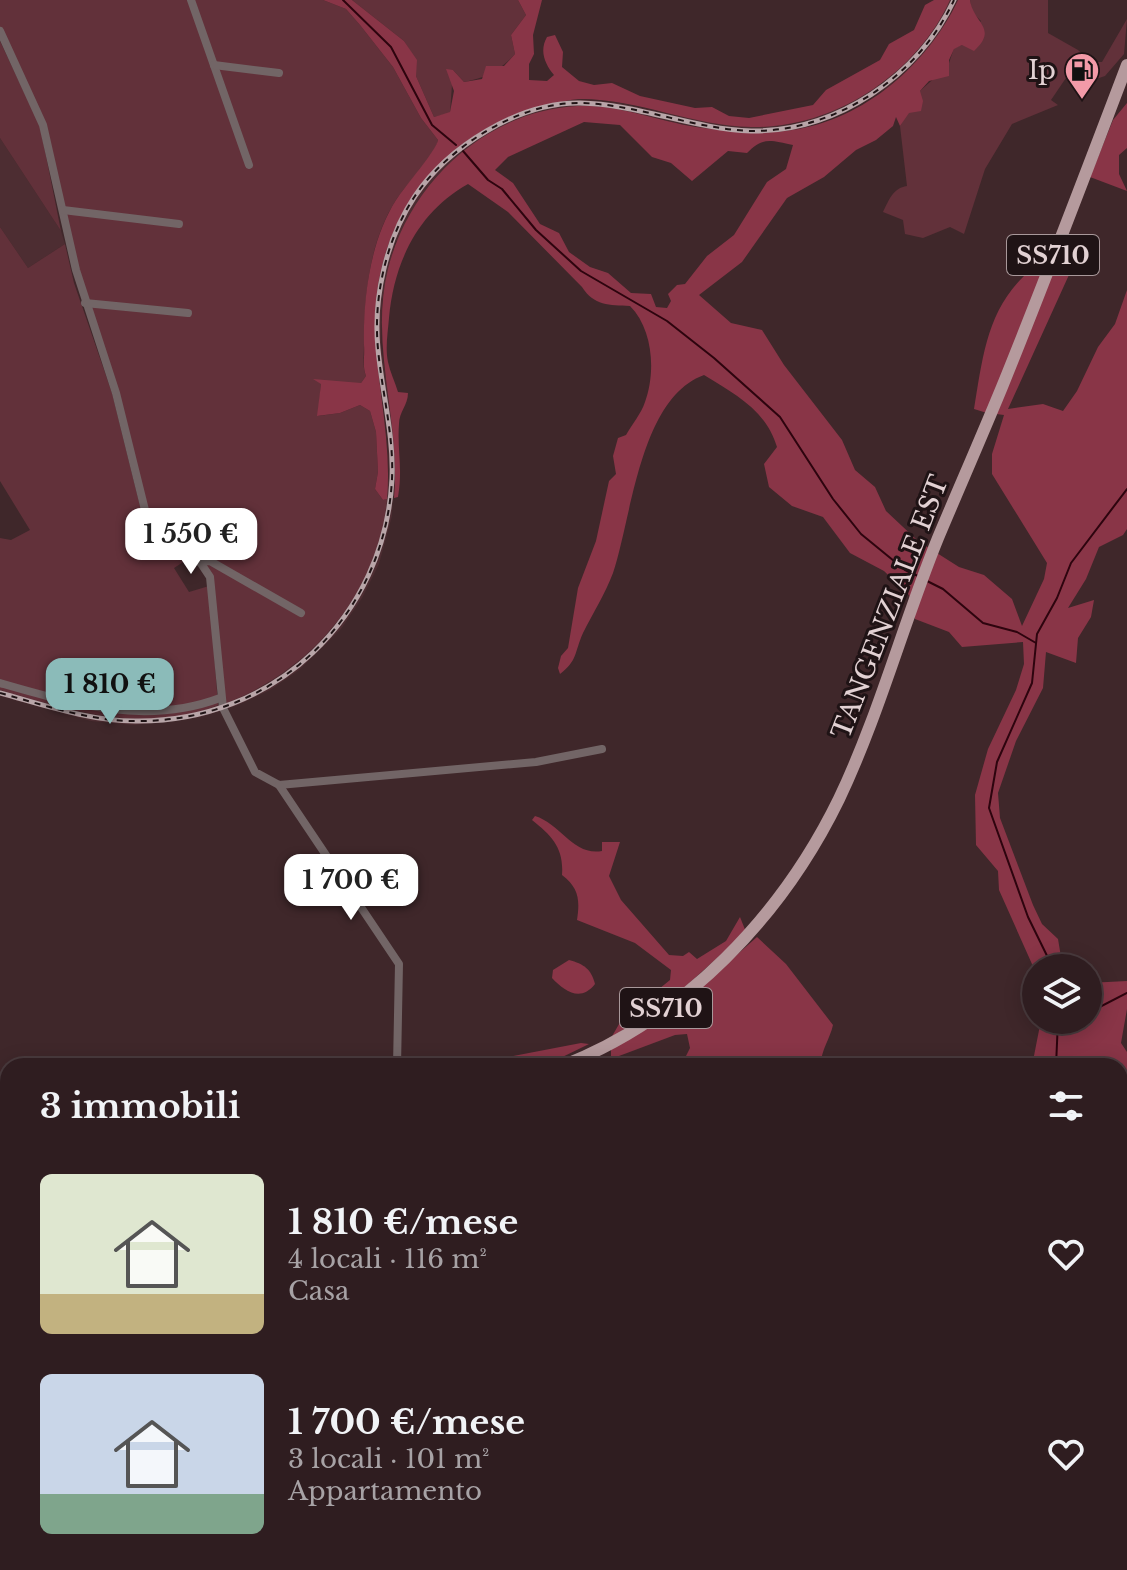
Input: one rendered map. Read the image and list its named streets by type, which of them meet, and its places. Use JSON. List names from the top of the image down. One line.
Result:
{"streets":{"main road":["SS710","TANGENZIALE EST"]},"places":{"fuel station":["Ip"]},"page":{"price":["1 550 €","1 810 €","1 700 €"],"heading":"3 immobili","list":[{"name":"1 810 €/mese","note":"4 locali · 116 m² · Casa"},{"name":"1 700 €/mese","note":"3 locali · 101 m² · Appartamento"}]}}
